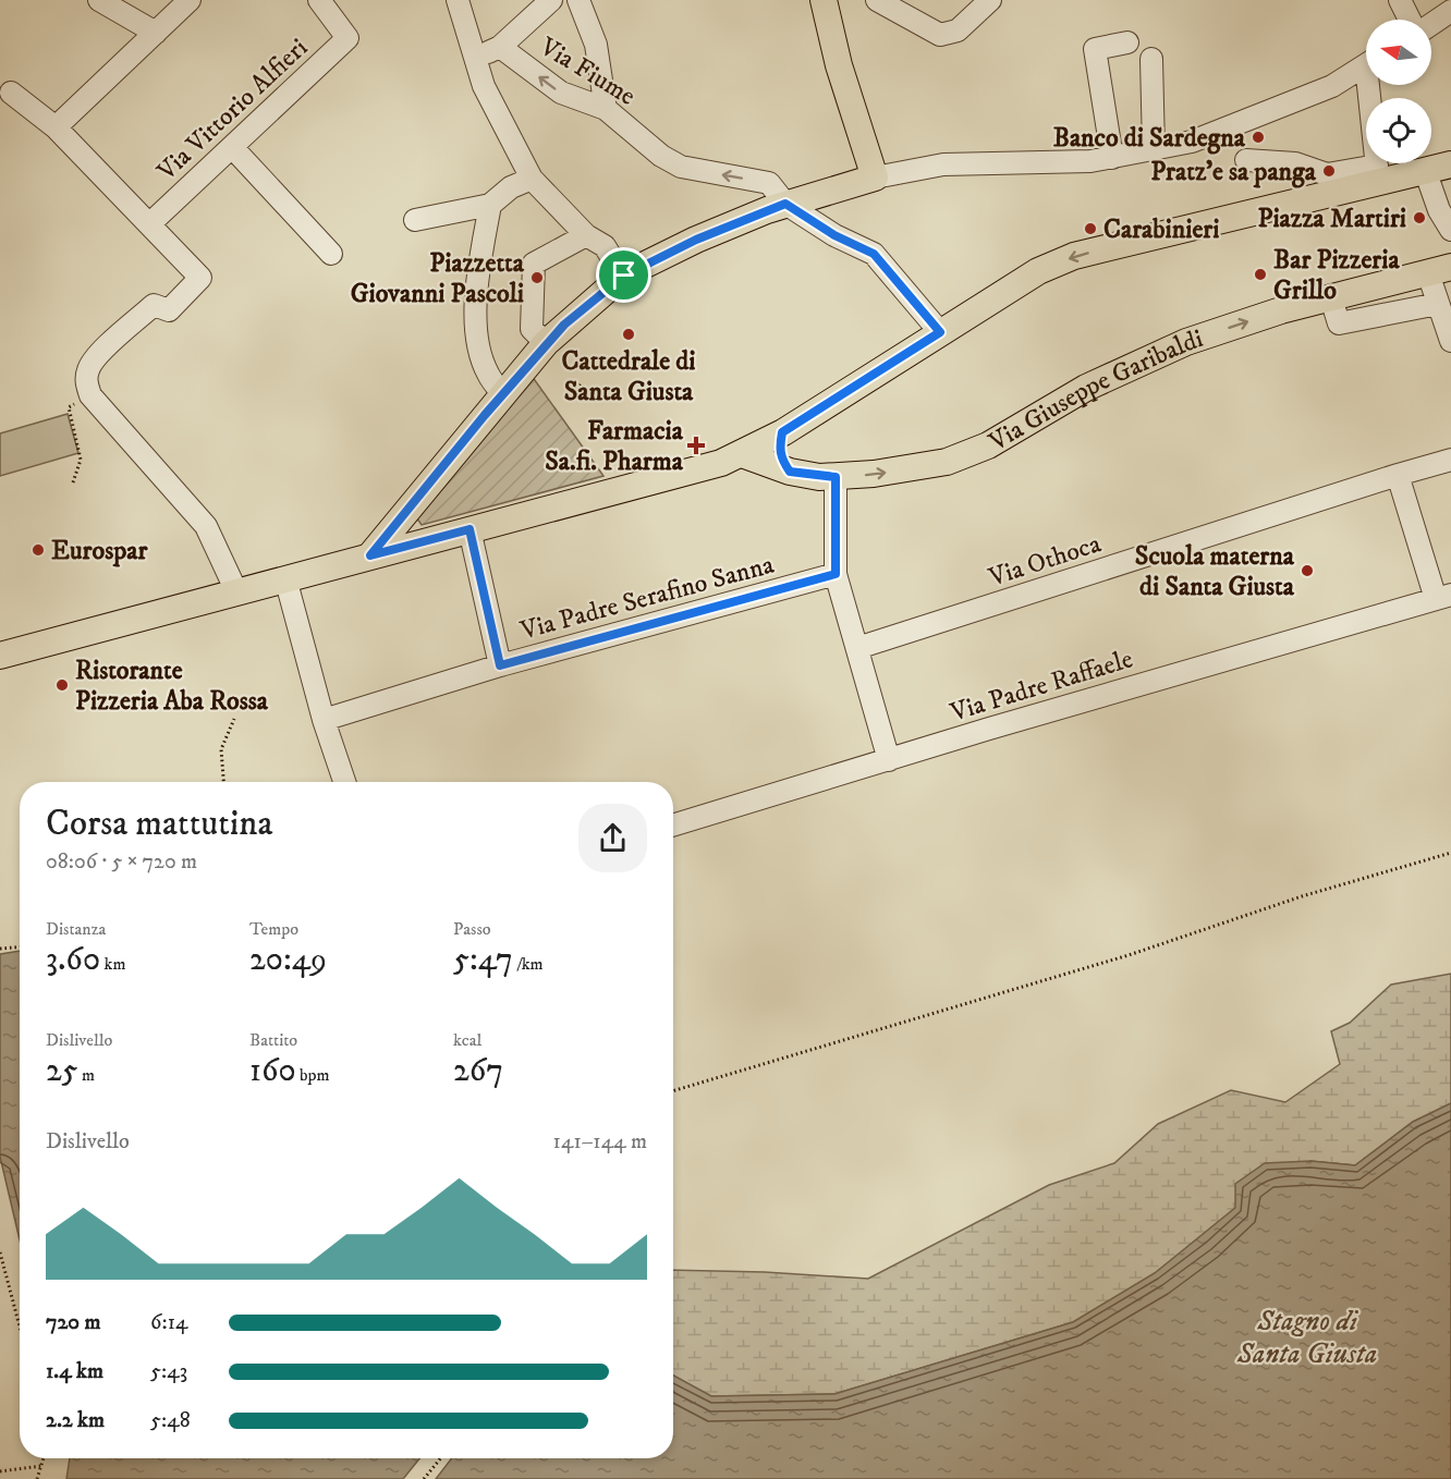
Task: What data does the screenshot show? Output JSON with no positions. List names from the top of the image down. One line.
{"streets":{"main road":["Via Giuseppe Garibaldi"],"street":["Via Fiume","Via Vittorio Alfieri","Via Othoca","Via Padre Serafino Sanna","Via Padre Raffaele"]},"water":["Stagno di Santa Giusta"],"places":{"other":["Banco di Sardegna","Pratz'e sa panga","Piazza Martiri","Carabinieri","Bar Pizzeria Grillo","Piazzetta Giovanni Pascoli","Cattedrale di Santa Giusta","Eurospar","Scuola materna di Santa Giusta","Ristorante Pizzeria Aba Rossa"],"health":["Farmacia Sa.fi. Pharma"]},"north":"left","page":{"heading":["Corsa mattutina","08:06 · 5 × 720 m"],"stats":[["Distanza","3.60 km"],["Tempo","20:49"],["Passo","5:47 /km"],["Dislivello","25 m"],["Battito","160 bpm"],["kcal","267"]],"chart":["Dislivello","141–144 m"],"list":[{"name":"720 m","note":"6:14"},{"name":"1.4 km","note":"5:43"},{"name":"2.2 km","note":"5:48"}]}}
